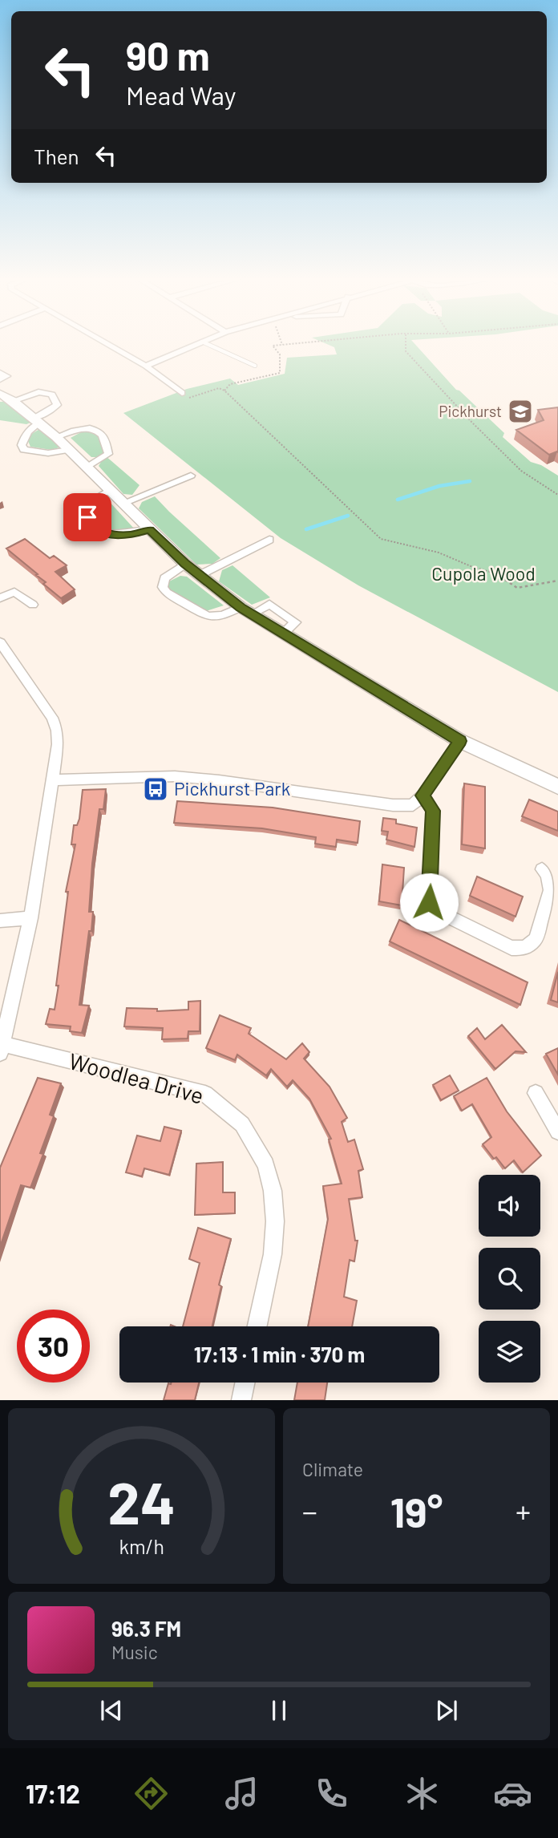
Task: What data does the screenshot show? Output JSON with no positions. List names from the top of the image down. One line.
{"streets":{"street":["Woodlea Drive"]},"parks":["Cupola Wood"],"places":{"school or university":["Pickhurst"],"bus stop":["Pickhurst Park"]},"page":{"turn":["90 m","Mead Way"],"then":"Then","limit":"30","trip":"17:13 · 1 min · 370 m","tile":"Climate","heat":["−","19°","+"],"song":["96.3 FM","Music"],"tabs":"17:12","gauge":["24","km/h"]}}
